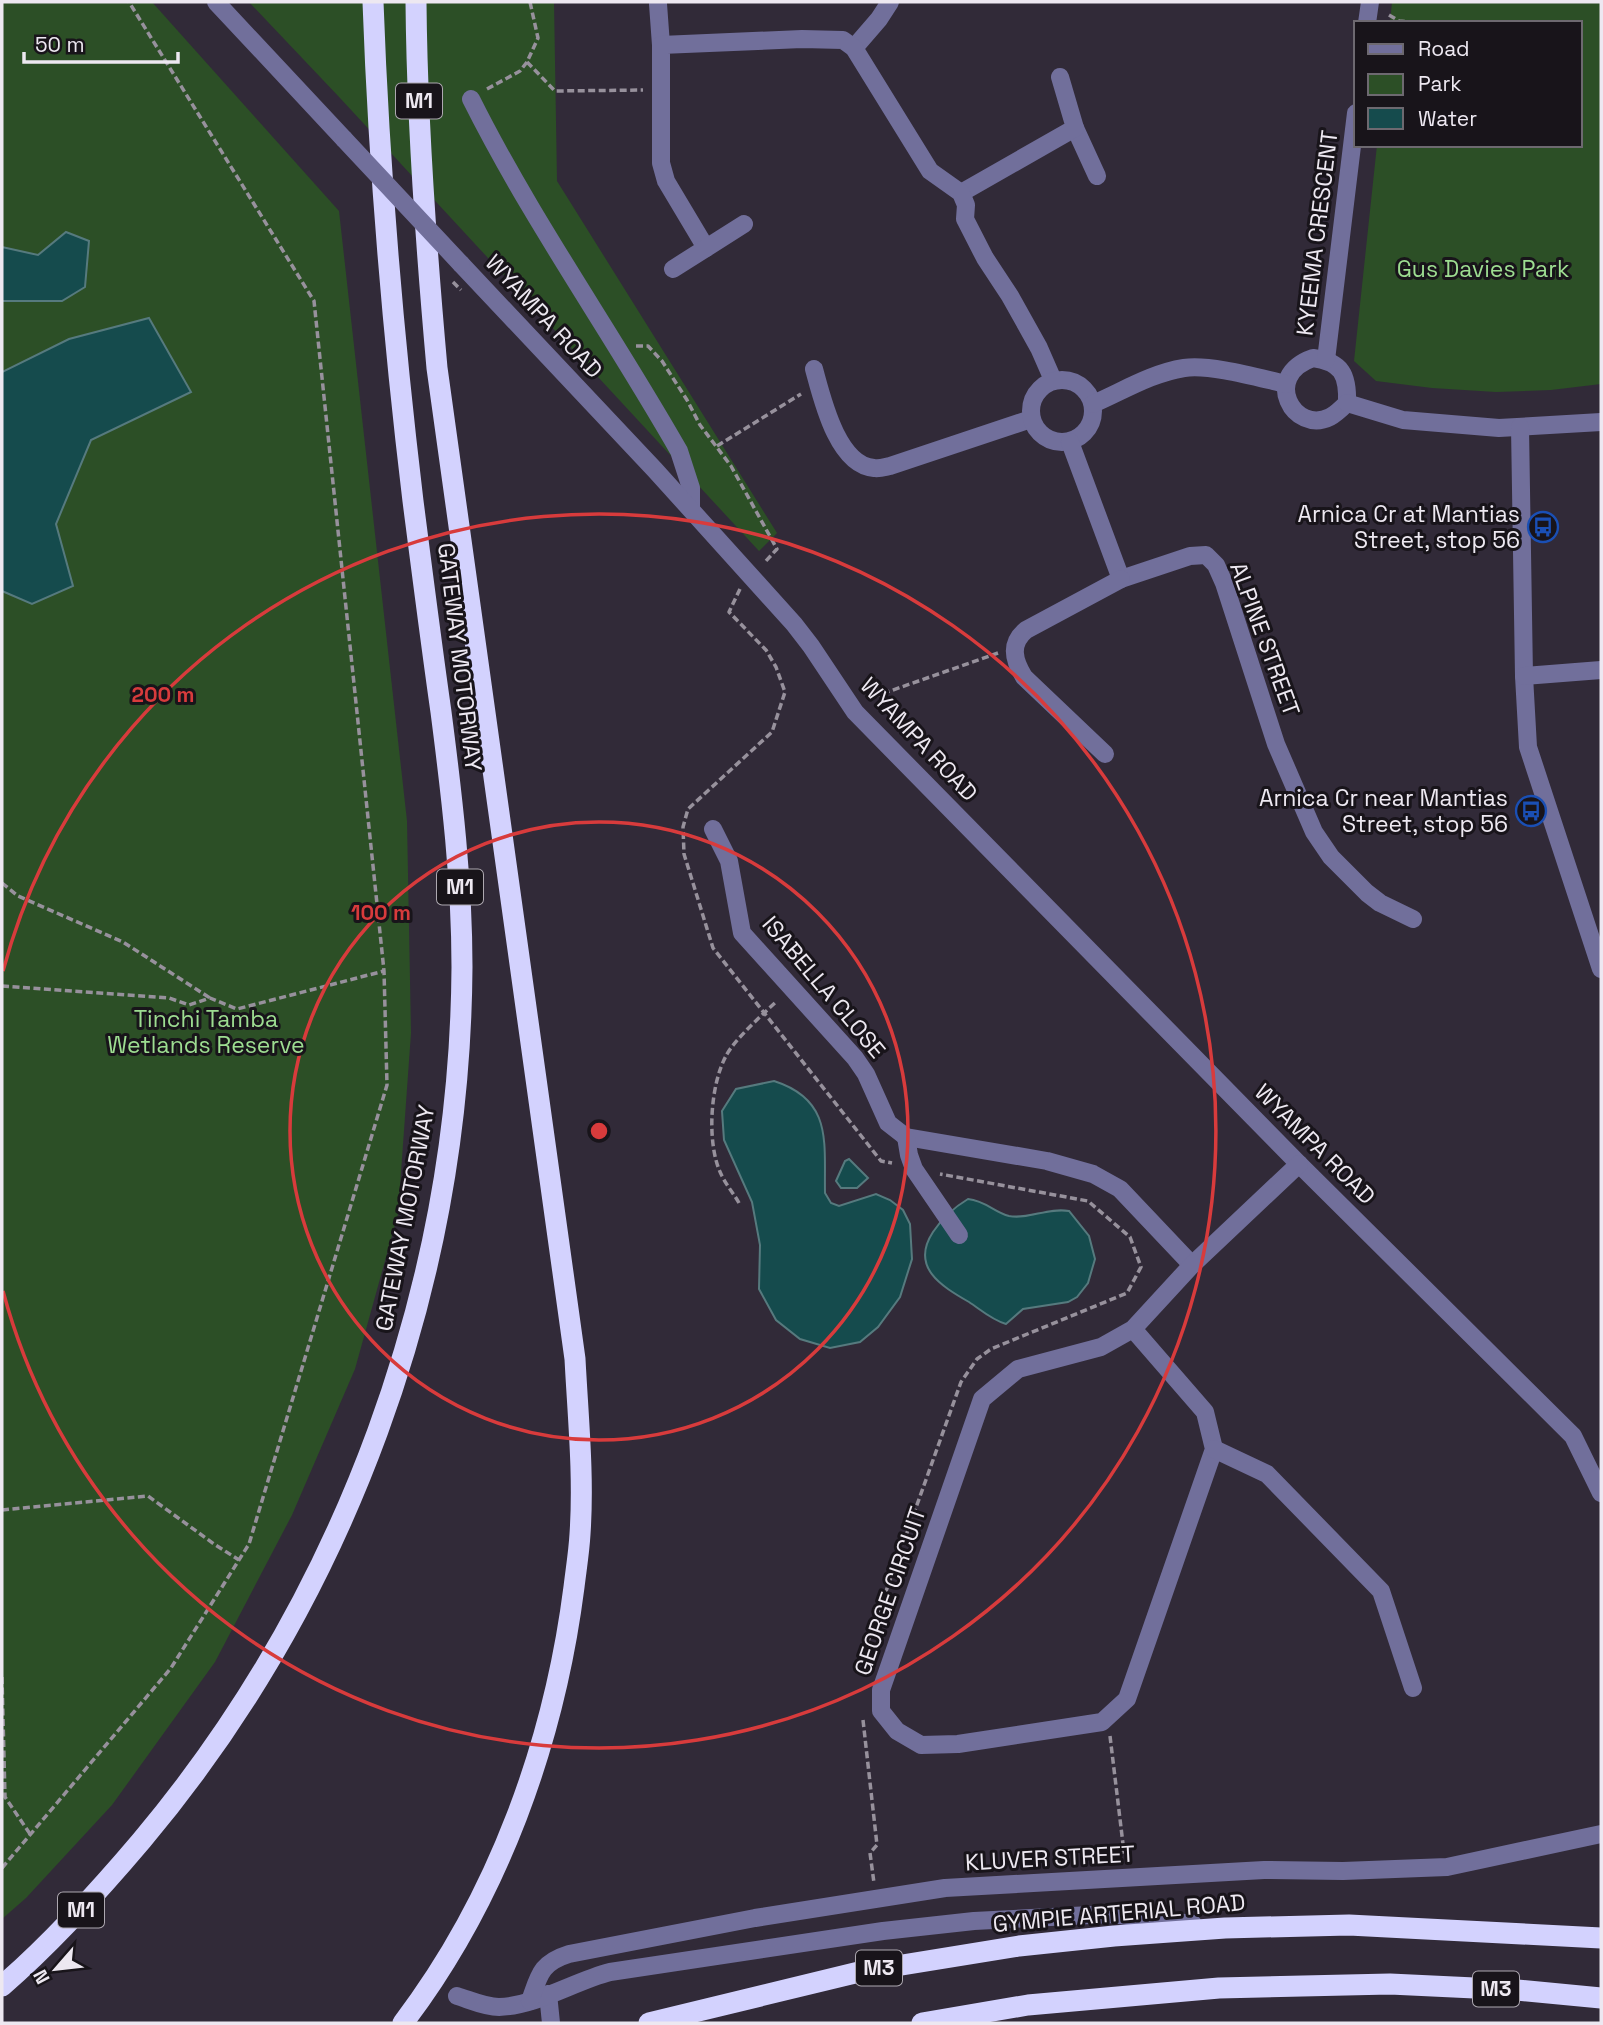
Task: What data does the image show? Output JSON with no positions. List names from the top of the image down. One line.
{"streets":{"highway":["M1","GATEWAY MOTORWAY","GYMPIE ARTERIAL ROAD","M3"],"street":["KYEEMA CRESCENT","WYAMPA ROAD","ALPINE STREET","ISABELLA CLOSE","GEORGE CIRCUIT","KLUVER STREET"]},"crossings":[["WYAMPA ROAD","GEORGE CIRCUIT"]],"parks":["Gus Davies Park","Tinchi Tamba Wetlands Reserve"],"places":{"bus stop":["Arnica Cr at Mantias Street, stop 56","Arnica Cr near Mantias Street, stop 56"]},"legend":["Road","Park","Water"],"scale_bar":"50 m","north":"bottom left","rings":["200 m","100 m"]}
